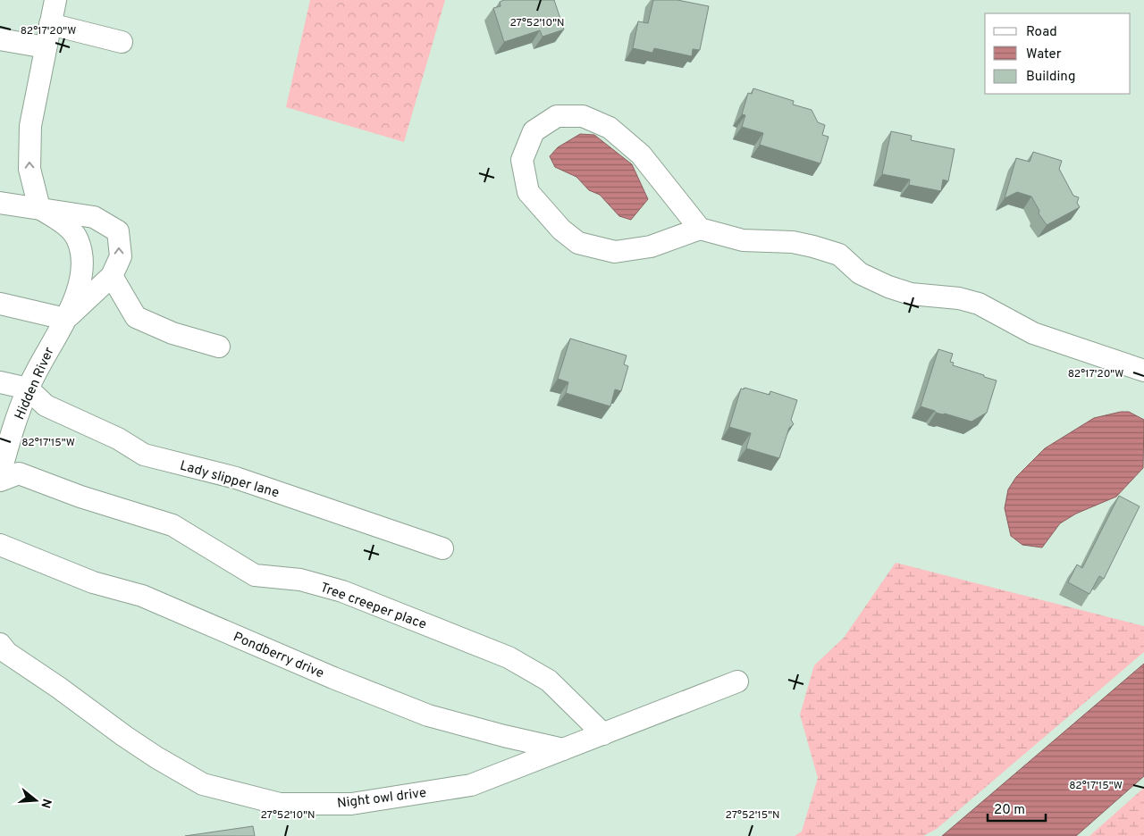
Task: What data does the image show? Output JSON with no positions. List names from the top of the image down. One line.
{"streets":{"street":["Hidden River","Lady slipper lane","Tree creeper place","Pondberry drive","Night owl drive"]},"crossings":[["Hidden River","Lady slipper lane"],["Tree creeper place","Night owl drive"],["Pondberry drive","Night owl drive"]],"legend":["Road","Water","Building"],"scale_bar":"20 m","north":"right","coordinates":["27°52'10\"N","82°17'20\"W","82°17'15\"W","27°52'15\"N"]}
